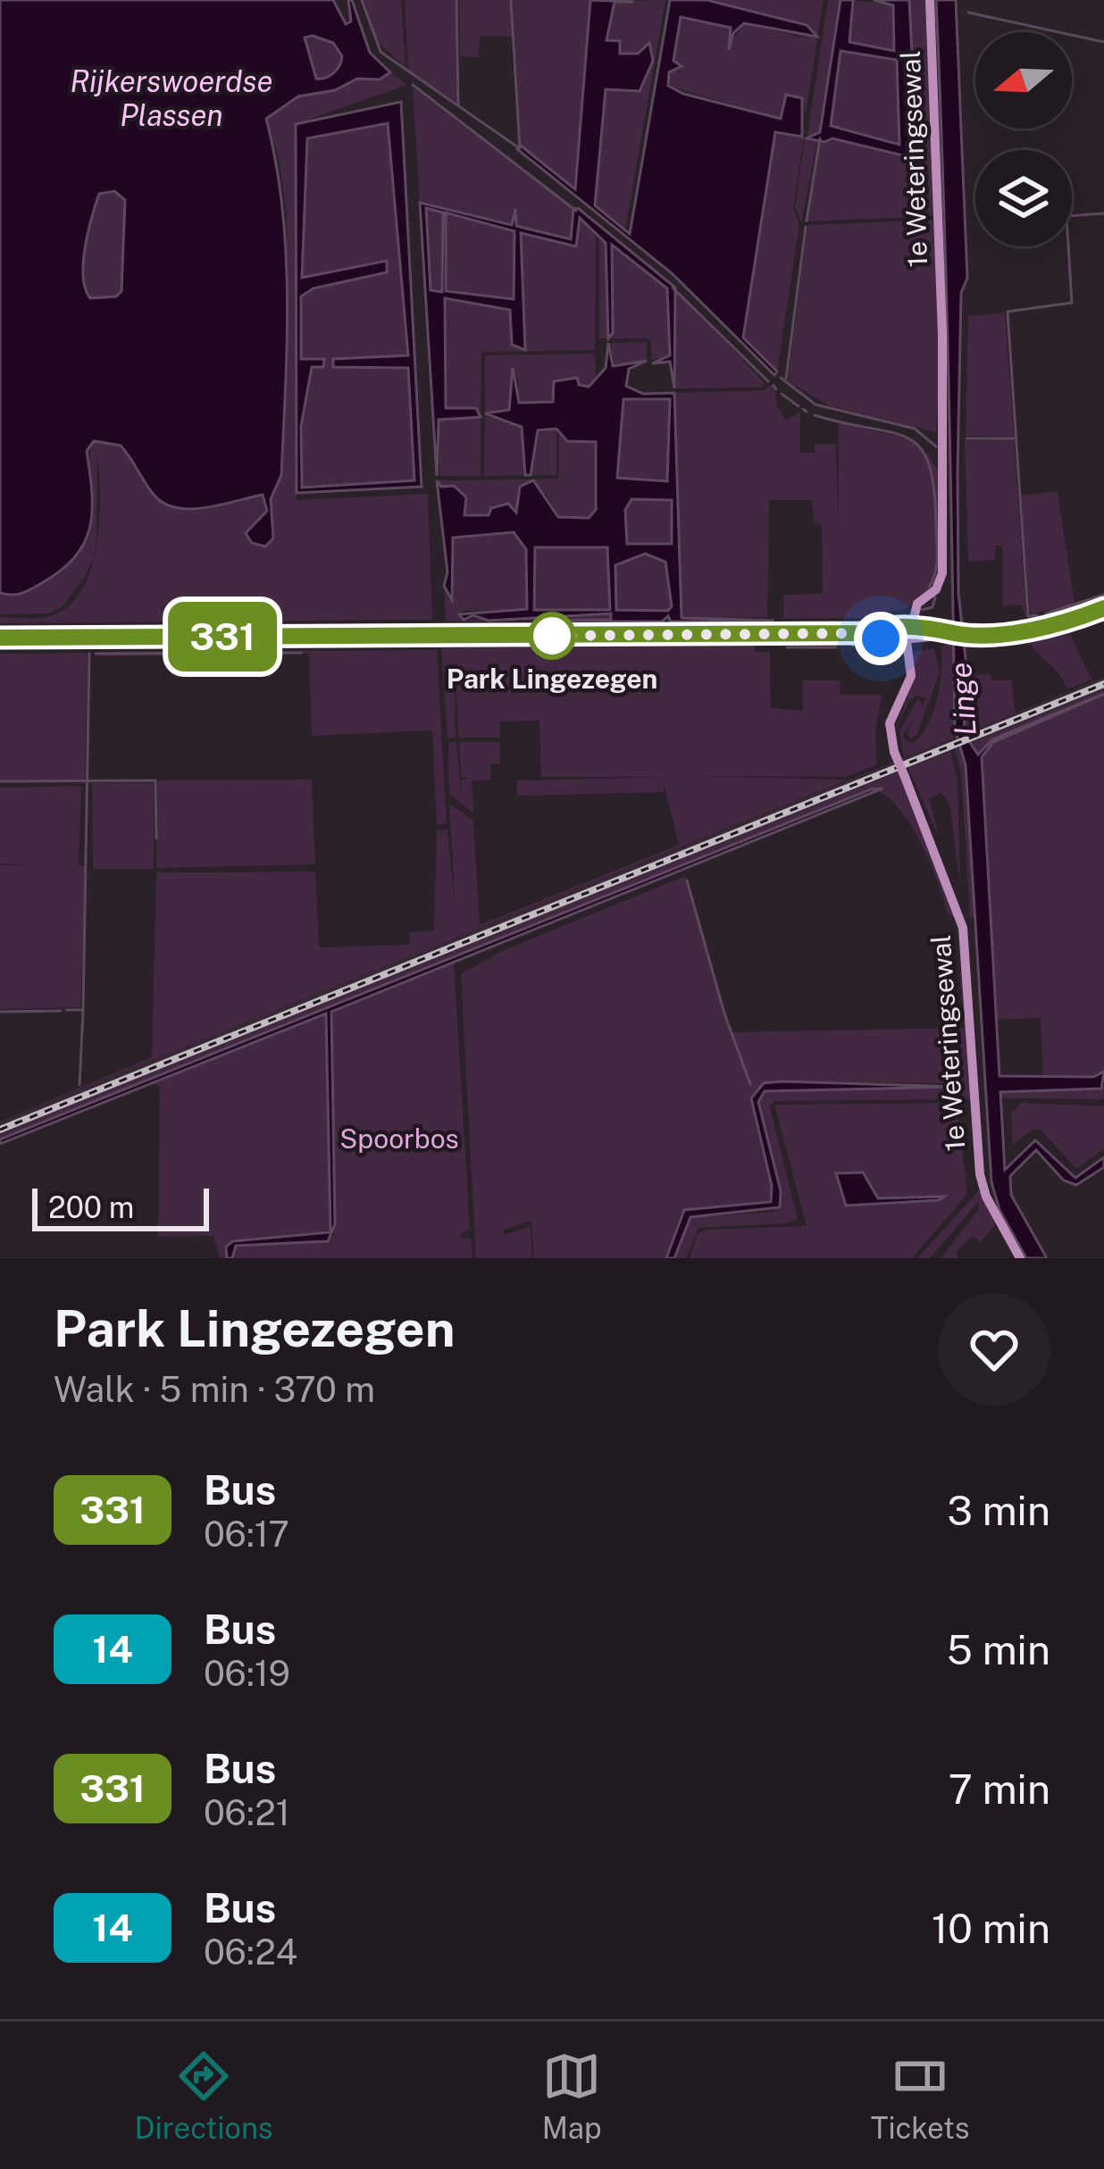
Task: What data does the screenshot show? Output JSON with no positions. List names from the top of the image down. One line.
{"streets":{"street":["1e Weteringsewal"]},"water":["Rijkerswoerdse Plassen","Linge"],"parks":["Spoorbos"],"places":["Park Lingezegen"],"lines":["bus line 331"],"scale_bar":"200 m","north":"left","page":{"on_map":"331","scale":"200 m","heading":["Park Lingezegen","Walk · 5 min · 370 m"],"list":[{"mark":"331","name":"Bus","note":"06:17","value":"3 min"},{"mark":"14","name":"Bus","note":"06:19","value":"5 min"},{"mark":"331","name":"Bus","note":"06:21","value":"7 min"},{"mark":"14","name":"Bus","note":"06:24","value":"10 min"}],"tabs":["Directions","Map","Tickets"]}}
